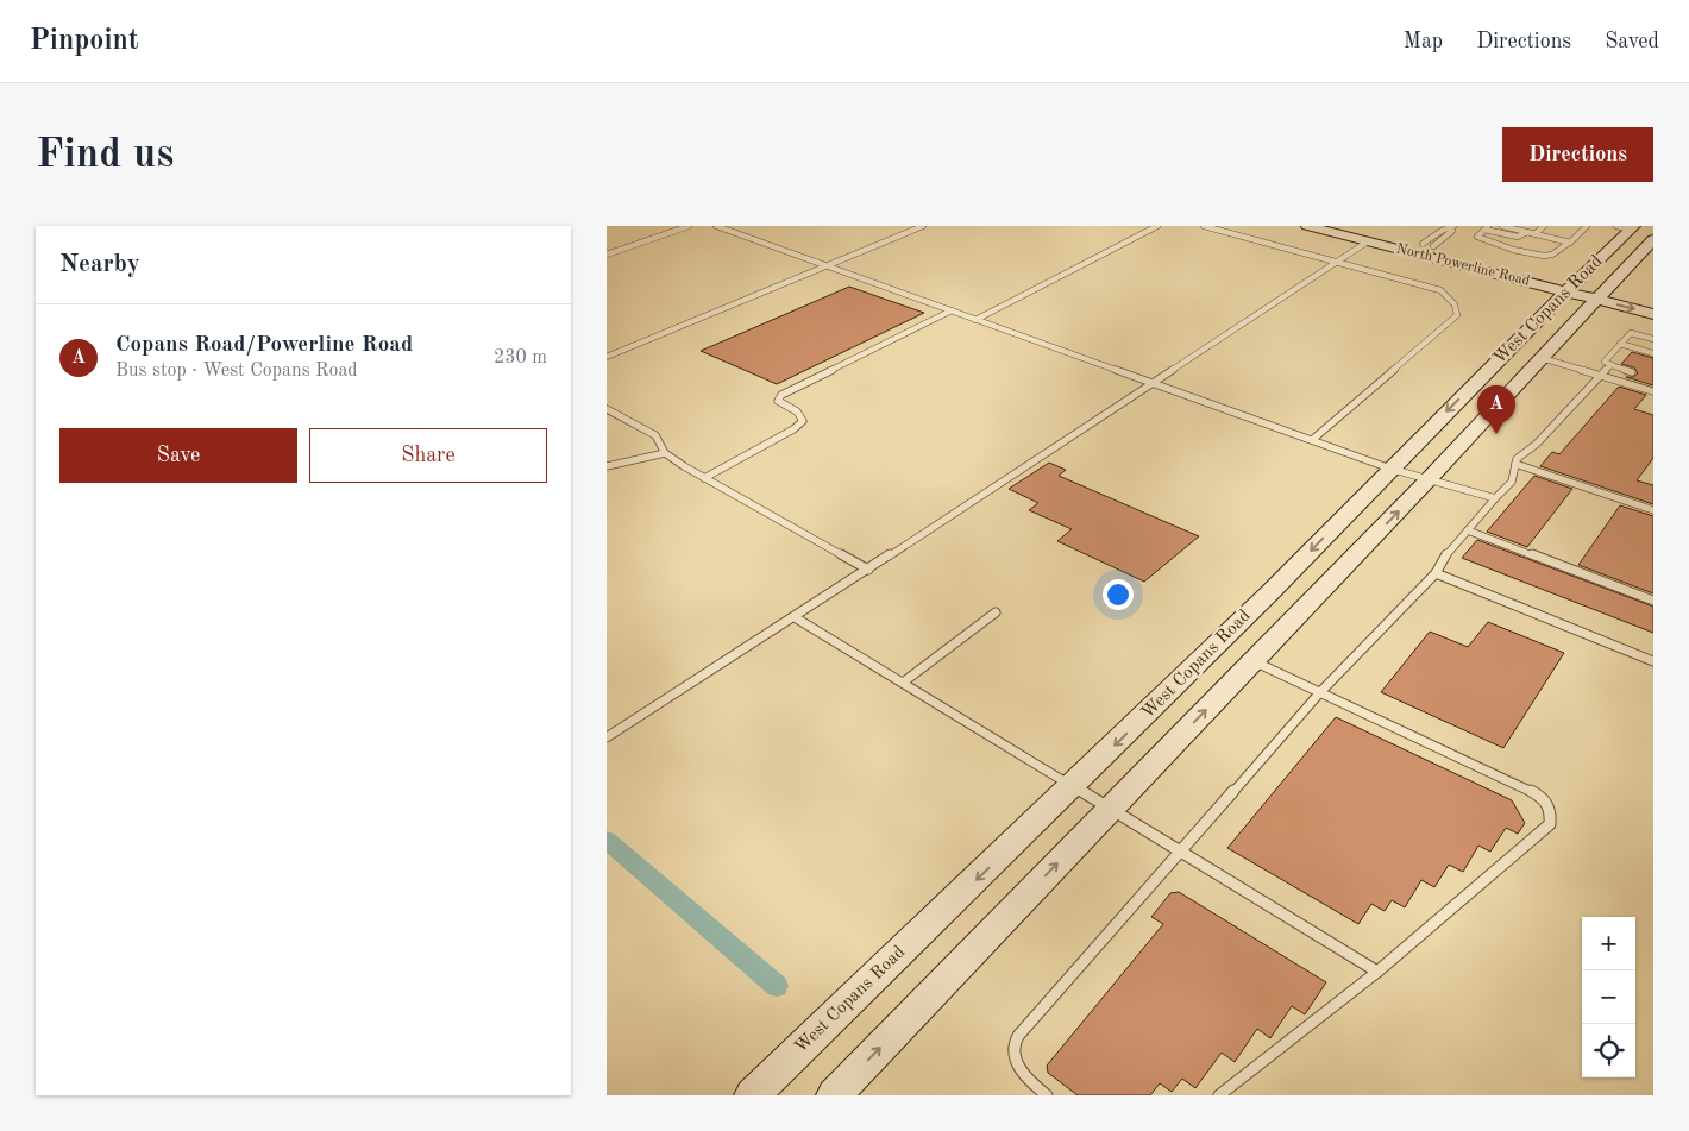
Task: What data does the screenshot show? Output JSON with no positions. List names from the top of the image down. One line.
{"streets":{"main road":["North Powerline Road","West Copans Road"]},"crossings":[["North Powerline Road","West Copans Road"]],"page":{"header":"Pinpoint","nav":["Map","Directions","Saved"],"buttons":["Directions",["Save","Share"]],"title":"Find us","heading":"Nearby","list":[{"mark":"A","name":"Copans Road/Powerline Road","note":"Bus stop · West Copans Road","value":"230 m"}],"pins":"A","map_buttons":["+","−"]}}
